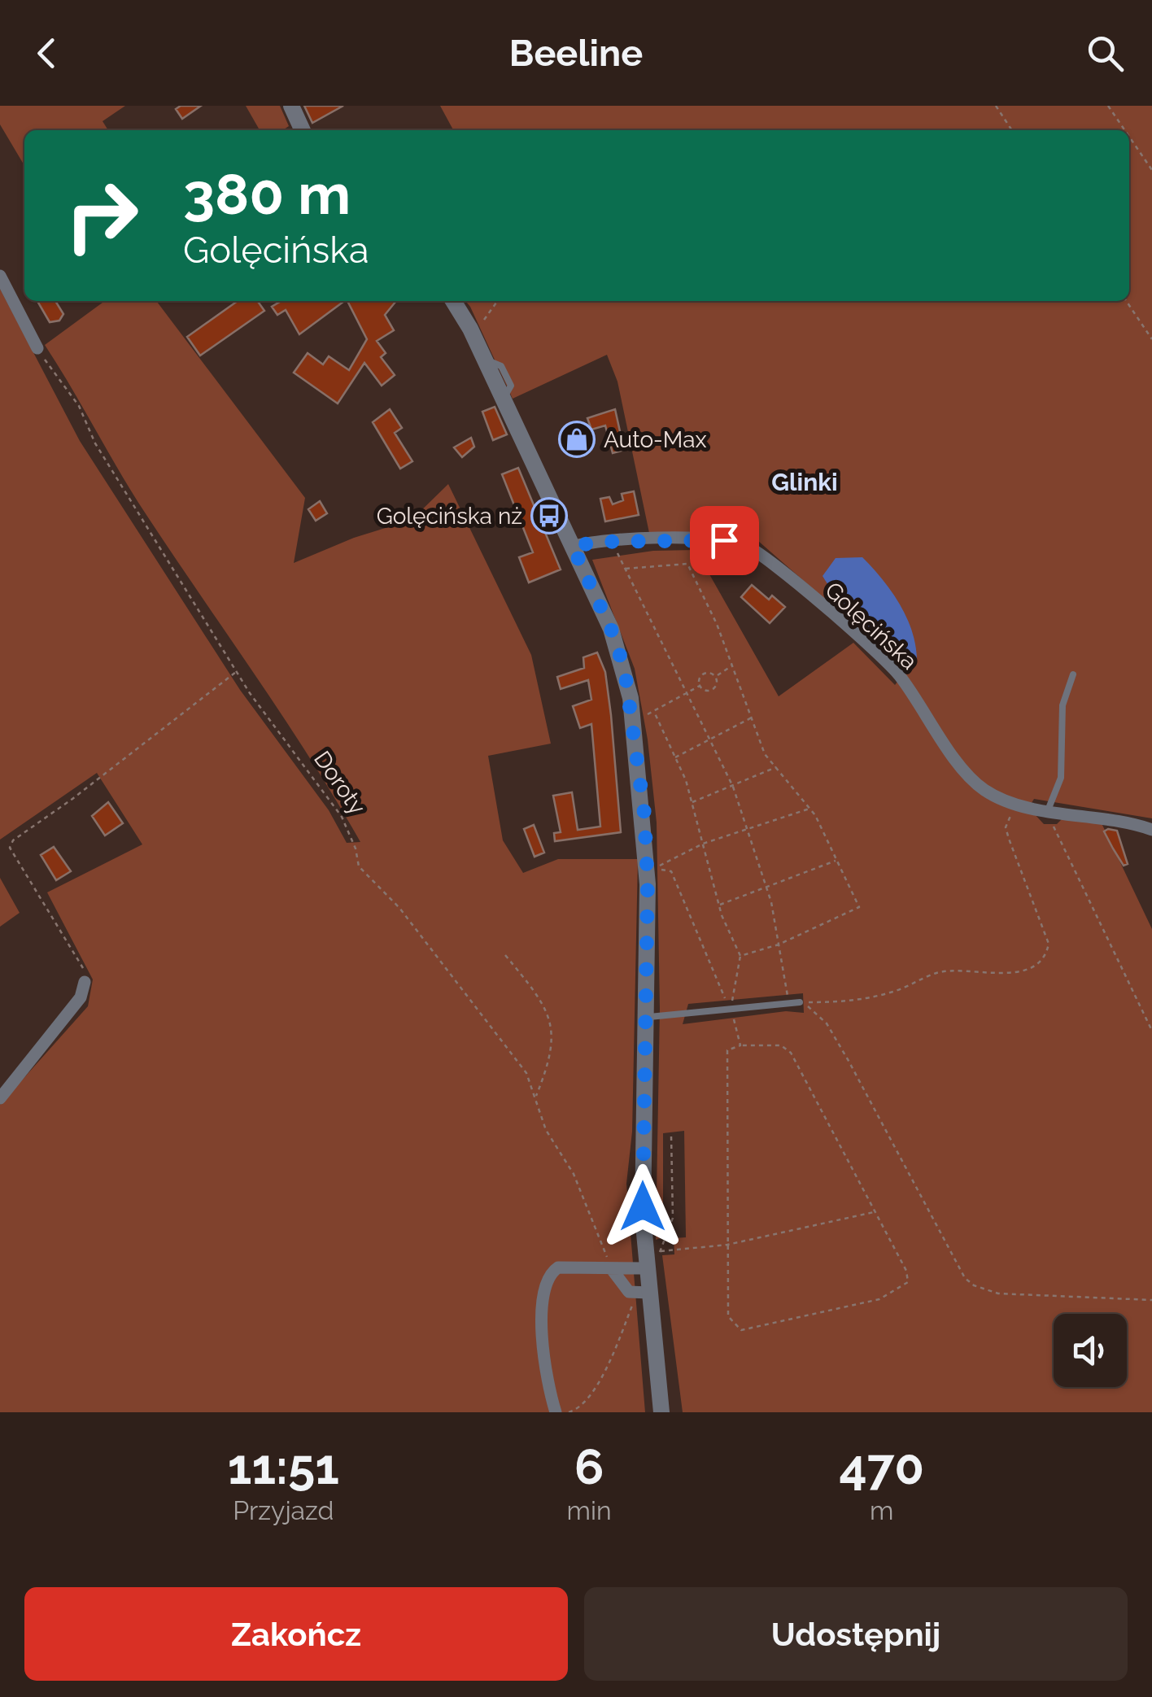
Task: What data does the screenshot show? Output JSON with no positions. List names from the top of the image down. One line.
{"streets":{"street":["Golęcińska"],"path":["Doroty"]},"districts":["Glinki"],"places":{"shop":["Auto-Max"],"bus stop":["Golęcińska nż"]},"page":{"header":"Beeline","turn":["380 m","Golęcińska"],"eta":["11:51","Przyjazd","6","min","470","m"],"buttons":["Zakończ","Udostępnij"]}}
